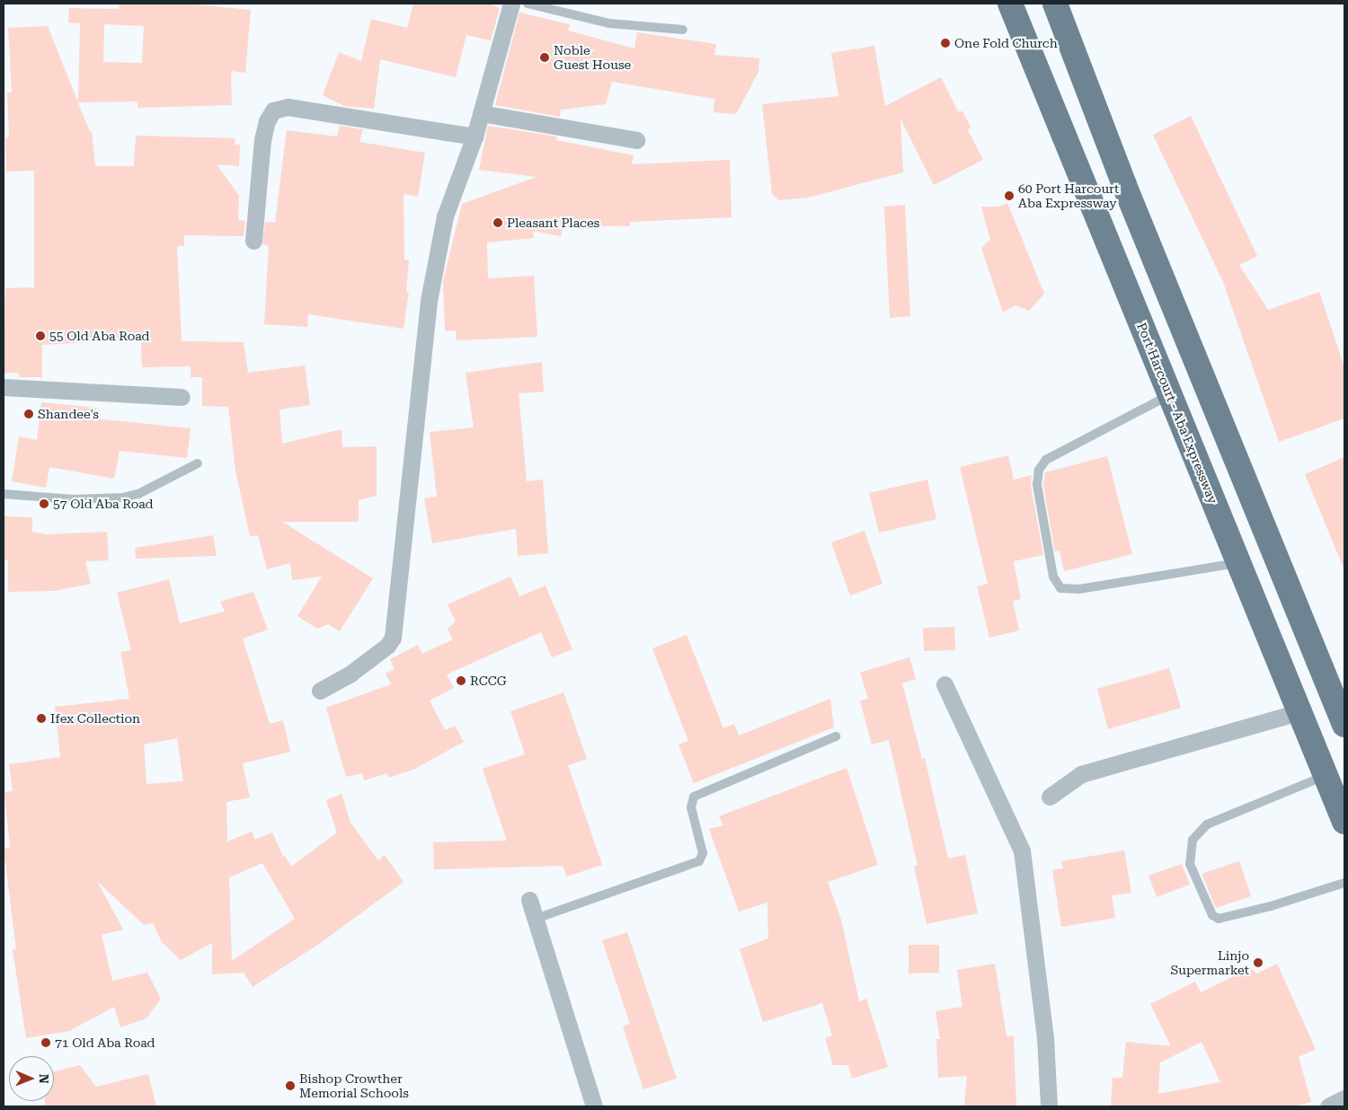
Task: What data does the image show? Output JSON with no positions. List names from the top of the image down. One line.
{"streets":{"highway":["Port Harcourt - Aba Expressway"]},"places":["One Fold Church","Noble Guest House","60 Port Harcourt Aba Expressway","Pleasant Places","55 Old Aba Road","Shandee's","57 Old Aba Road","RCCG","Ifex Collection","Linjo Supermarket","71 Old Aba Road","Bishop Crowther Memorial Schools"],"north":"right"}
